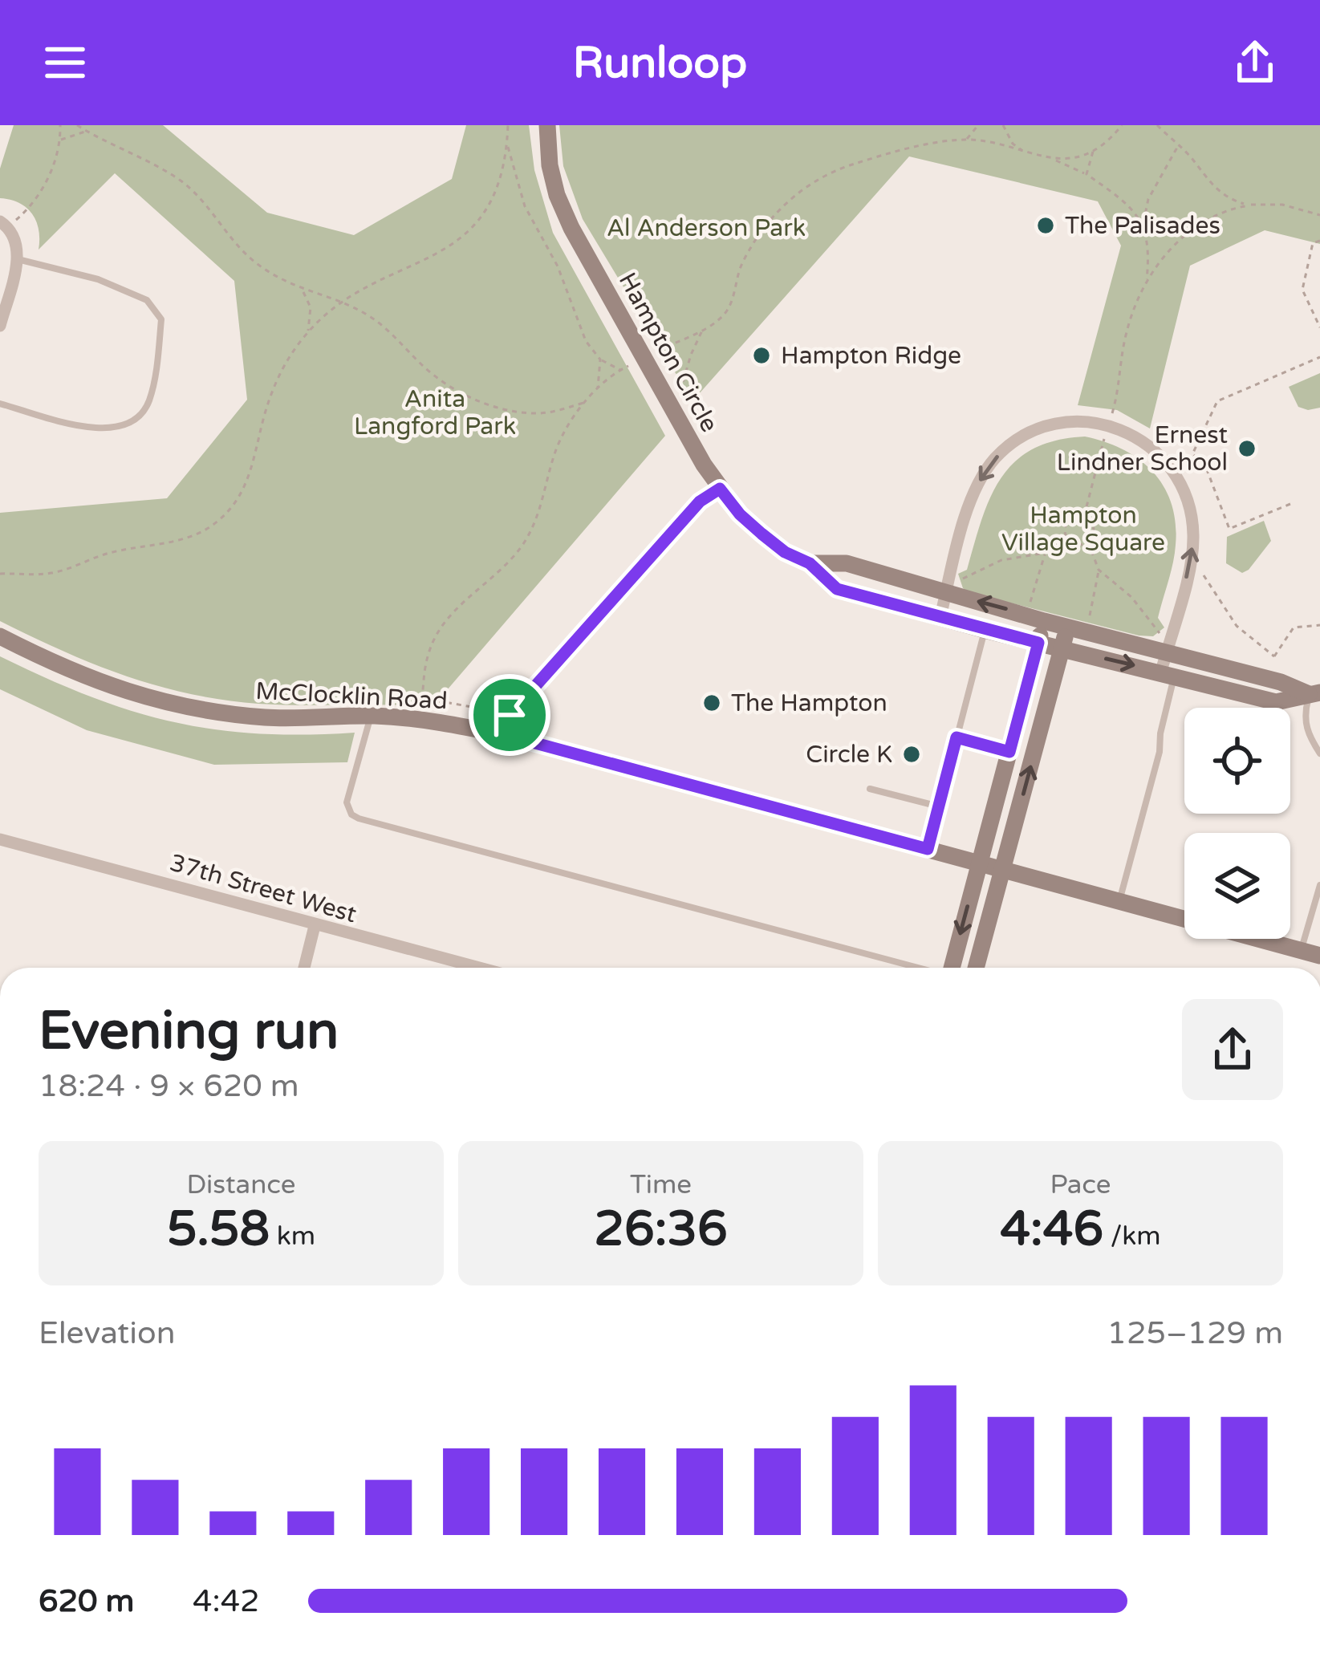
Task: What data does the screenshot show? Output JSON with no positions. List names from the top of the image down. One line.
{"streets":{"street":["Hampton Circle","McClocklin Road","37th Street West"]},"parks":["Al Anderson Park","Anita Langford Park","Hampton Village Square"],"places":["The Palisades","Hampton Ridge","Ernest Lindner School","The Hampton","Circle K"],"page":{"header":"Runloop","heading":["Evening run","18:24 · 9 × 620 m"],"stats":[["Distance","5.58 km"],["Time","26:36"],["Pace","4:46 /km"]],"chart":["Elevation","125–129 m"],"list":[{"name":"620 m","note":"4:42"}]}}
